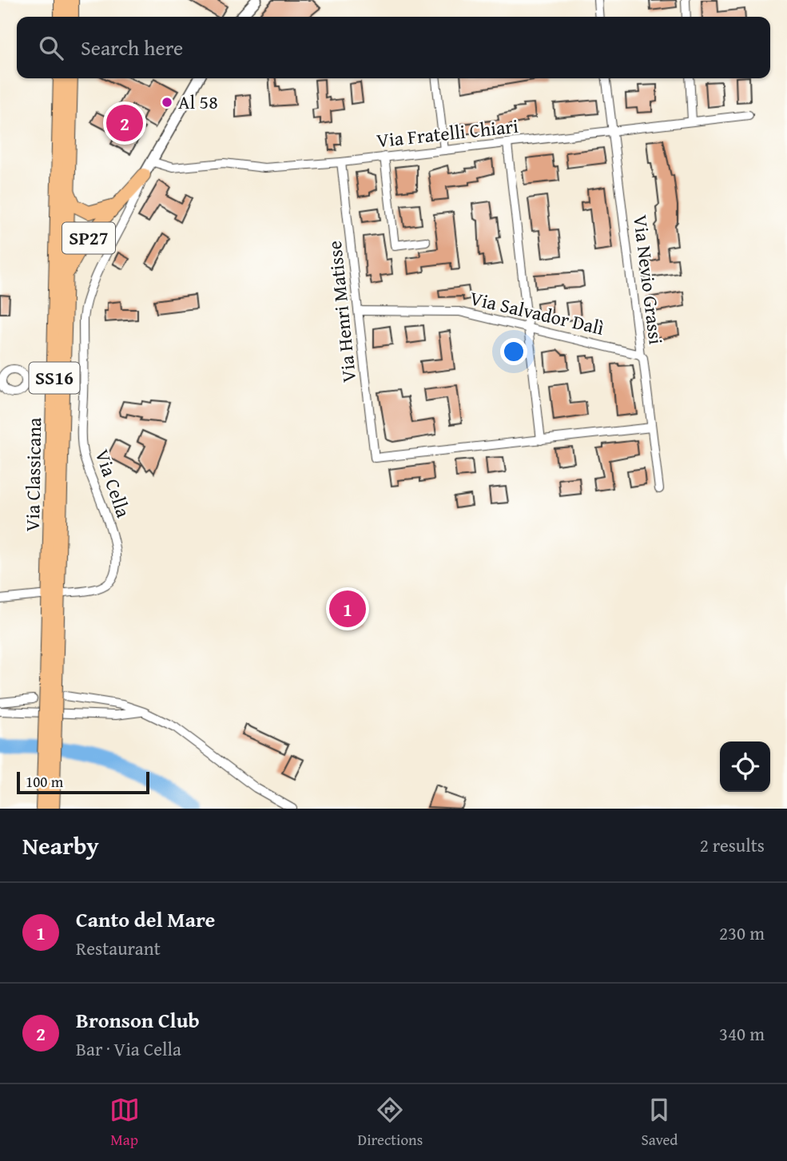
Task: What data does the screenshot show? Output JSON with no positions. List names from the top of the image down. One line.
{"streets":{"highway":["SP27","SS16","Via Classicana"],"street":["Via Fratelli Chiari","Via Nevio Grassi","Via Henri Matisse","Via Salvador Dalì","Via Cella"]},"crossings":[["Via Fratelli Chiari","Via Nevio Grassi"],["Via Fratelli Chiari","Via Henri Matisse"],["Via Fratelli Chiari","Via Cella"],["SP27","Via Classicana"],["SP27","Via Cella"],["Via Nevio Grassi","Via Salvador Dalì"],["Via Henri Matisse","Via Salvador Dalì"]],"places":["Al 58"],"scale_bar":"100 m","page":{"search":"Search here","pins":["2","1"],"scale":"100 m","heading":["Nearby","2 results"],"list":[{"mark":"1","name":"Canto del Mare","note":"Restaurant","value":"230 m"},{"mark":"2","name":"Bronson Club","note":"Bar · Via Cella","value":"340 m"}],"nav":["Map","Directions","Saved"]}}
